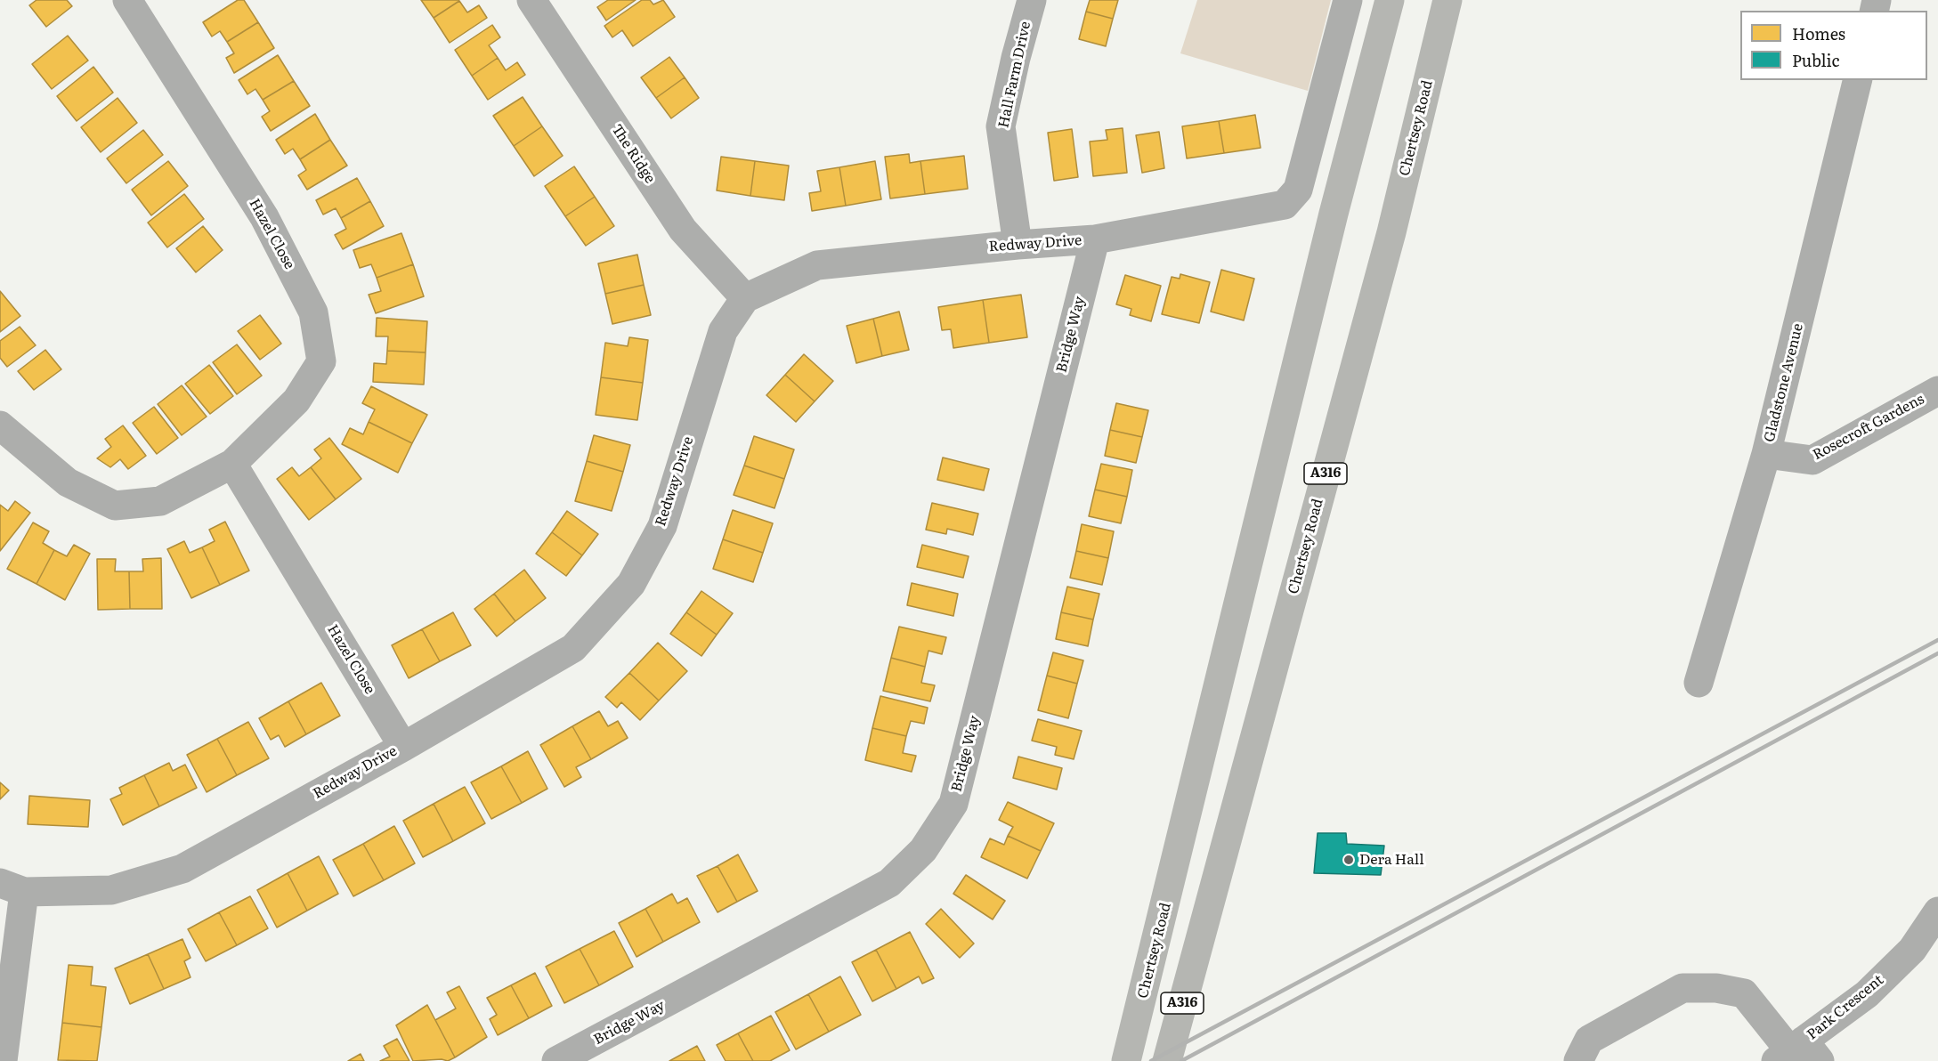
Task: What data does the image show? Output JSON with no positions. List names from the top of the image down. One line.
{"streets":{"highway":["Chertsey Road","A316"],"street":["Hall Farm Drive","The Ridge","Hazel Close","Redway Drive","Bridge Way","Gladstone Avenue","Rosecroft Gardens","Park Crescent"]},"crossings":[["Hall Farm Drive","Redway Drive"],["The Ridge","Redway Drive"],["Hazel Close","Redway Drive"],["Redway Drive","Bridge Way"],["Gladstone Avenue","Rosecroft Gardens"]],"places":["Dera Hall"],"legend":["Homes","Public"]}
